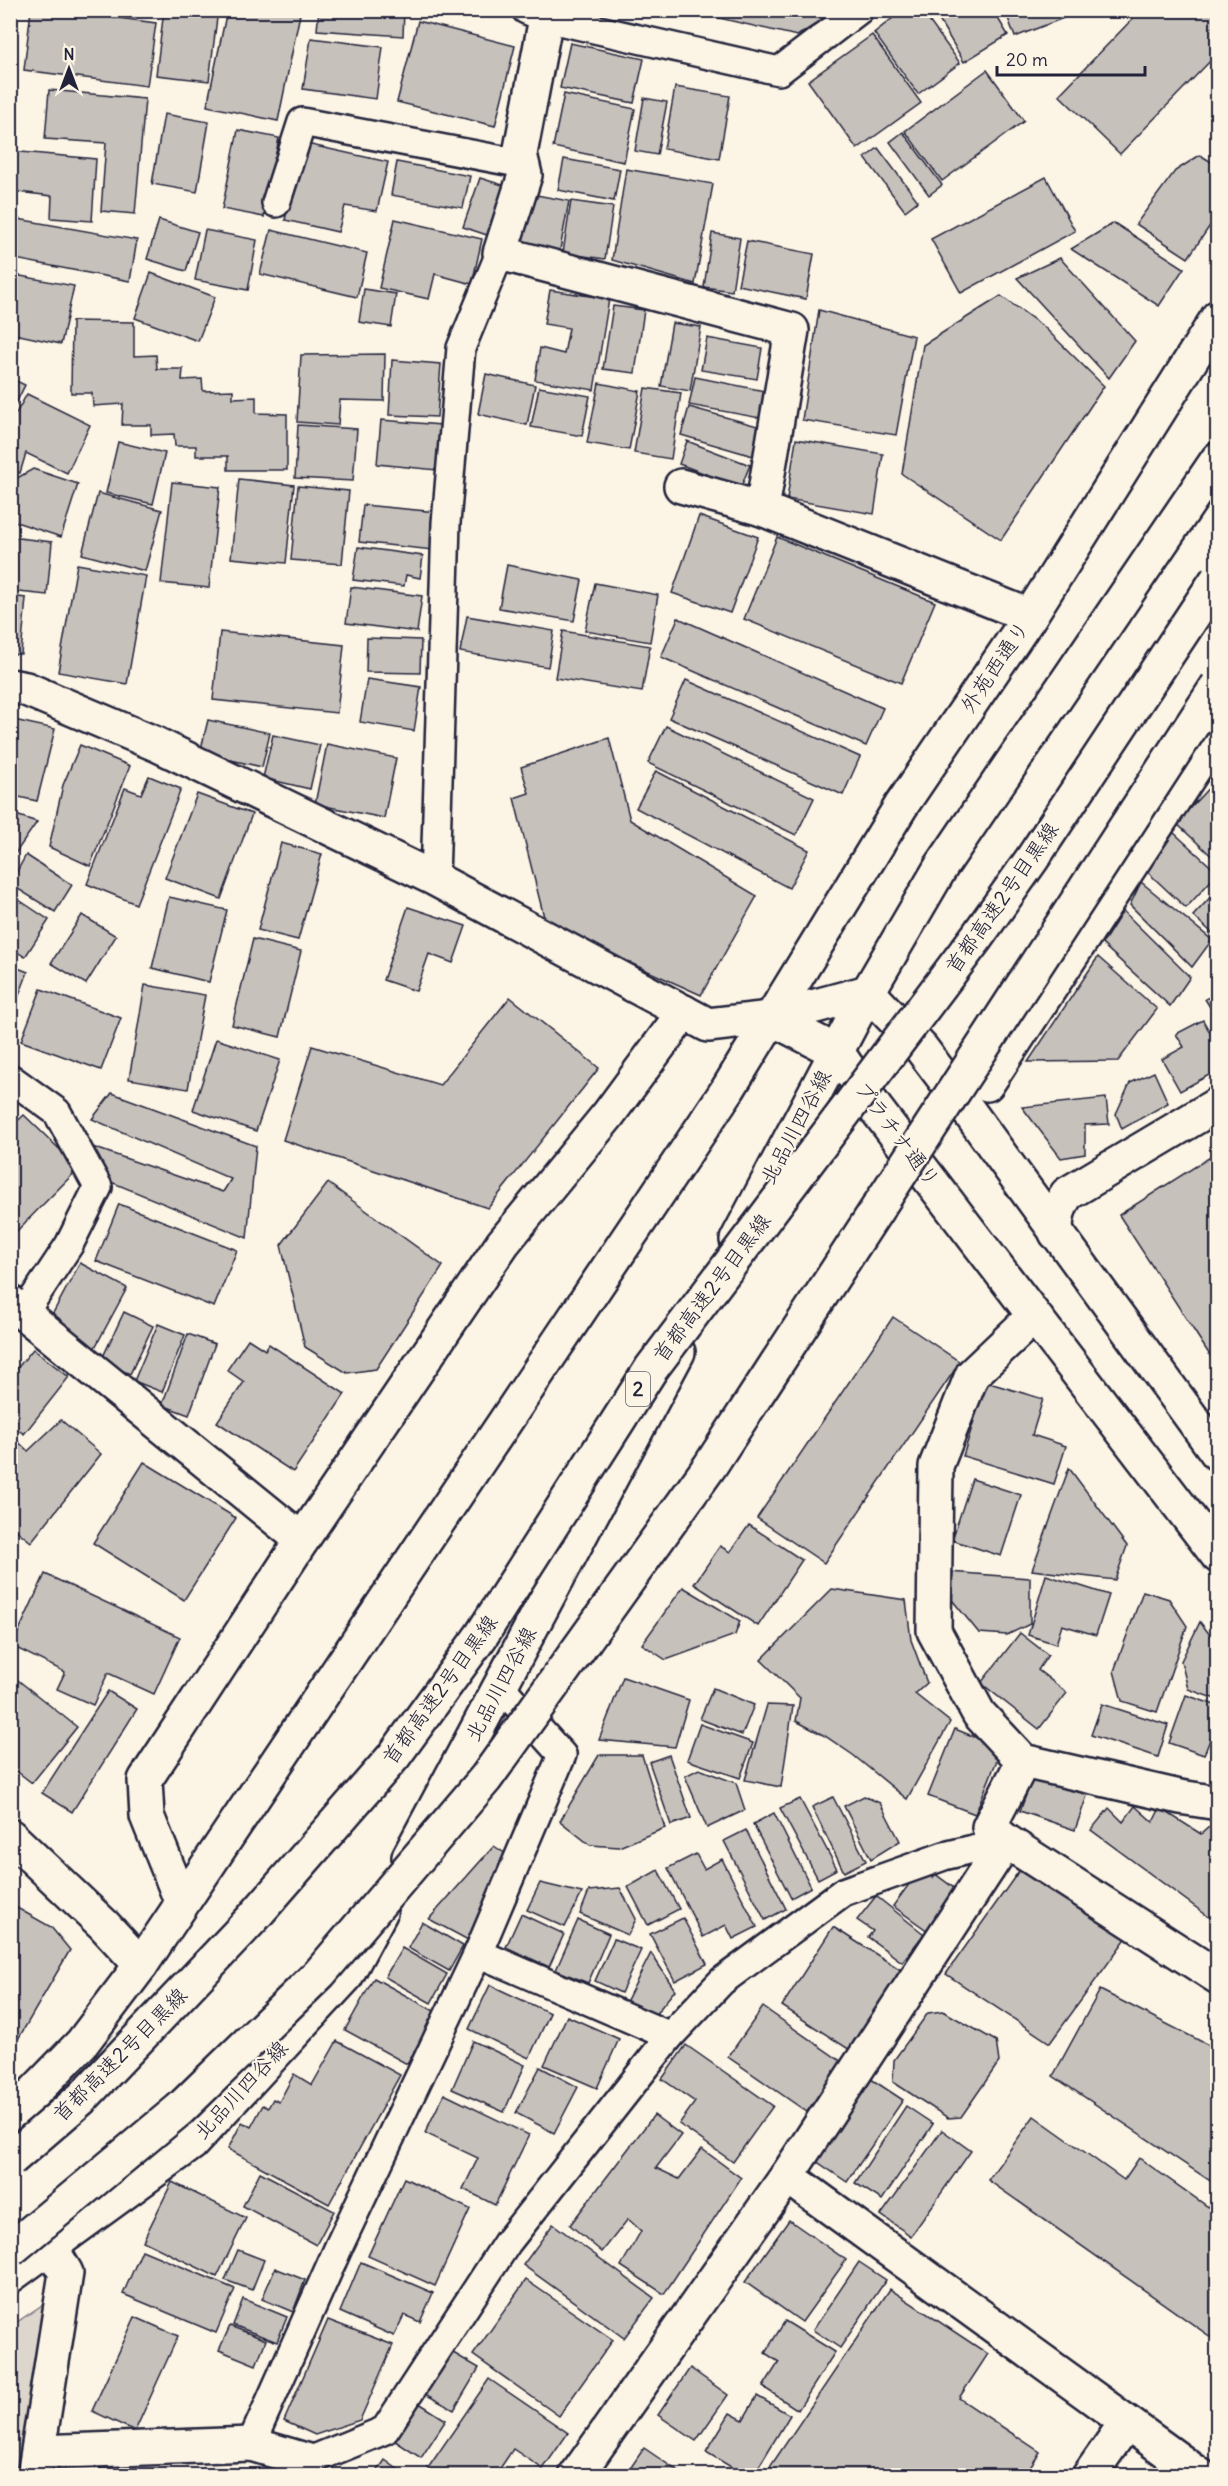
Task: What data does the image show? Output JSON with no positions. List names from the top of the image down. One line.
{"streets":{"main road":["外苑西通り","首都高速2号目黒線","北品川四谷線","プラチナ通り","2"]},"crossings":[["外苑西通り","プラチナ通り"],["北品川四谷線","プラチナ通り"]],"scale_bar":"20 m","north":"top"}
